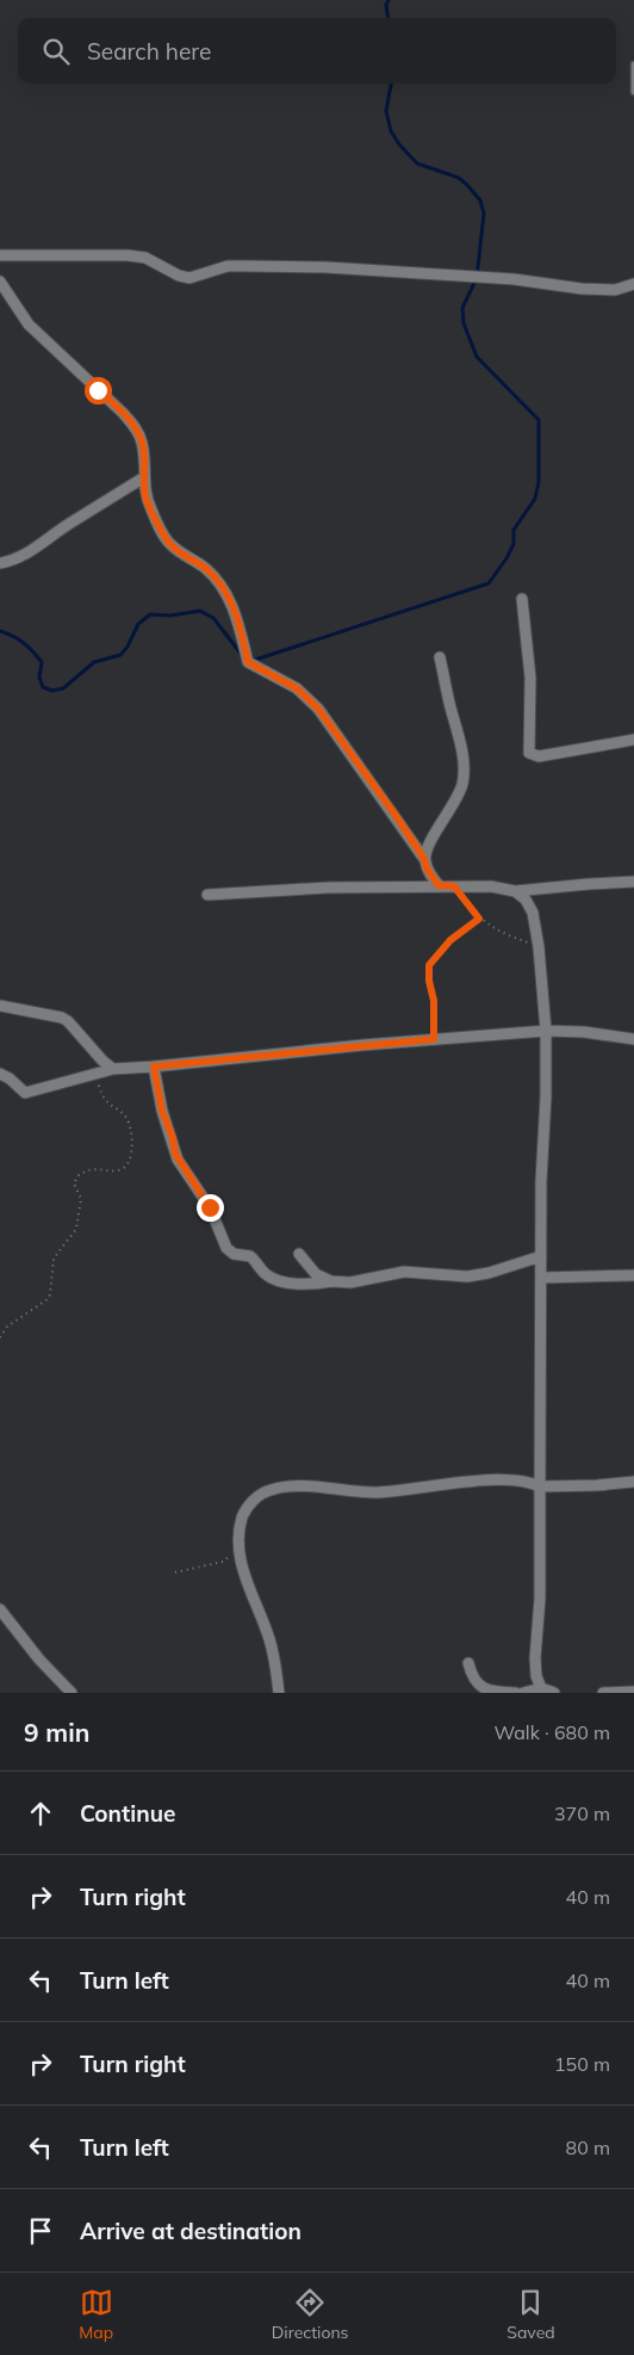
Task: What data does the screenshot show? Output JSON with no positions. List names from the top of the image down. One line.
{"page":{"search":"Search here","heading":["9 min","Walk · 680 m"],"list":[["Continue","370 m"],["Turn right","40 m"],["Turn left","40 m"],["Turn right","150 m"],["Turn left","80 m"],"Arrive at destination"],"nav":["Map","Directions","Saved"]}}
